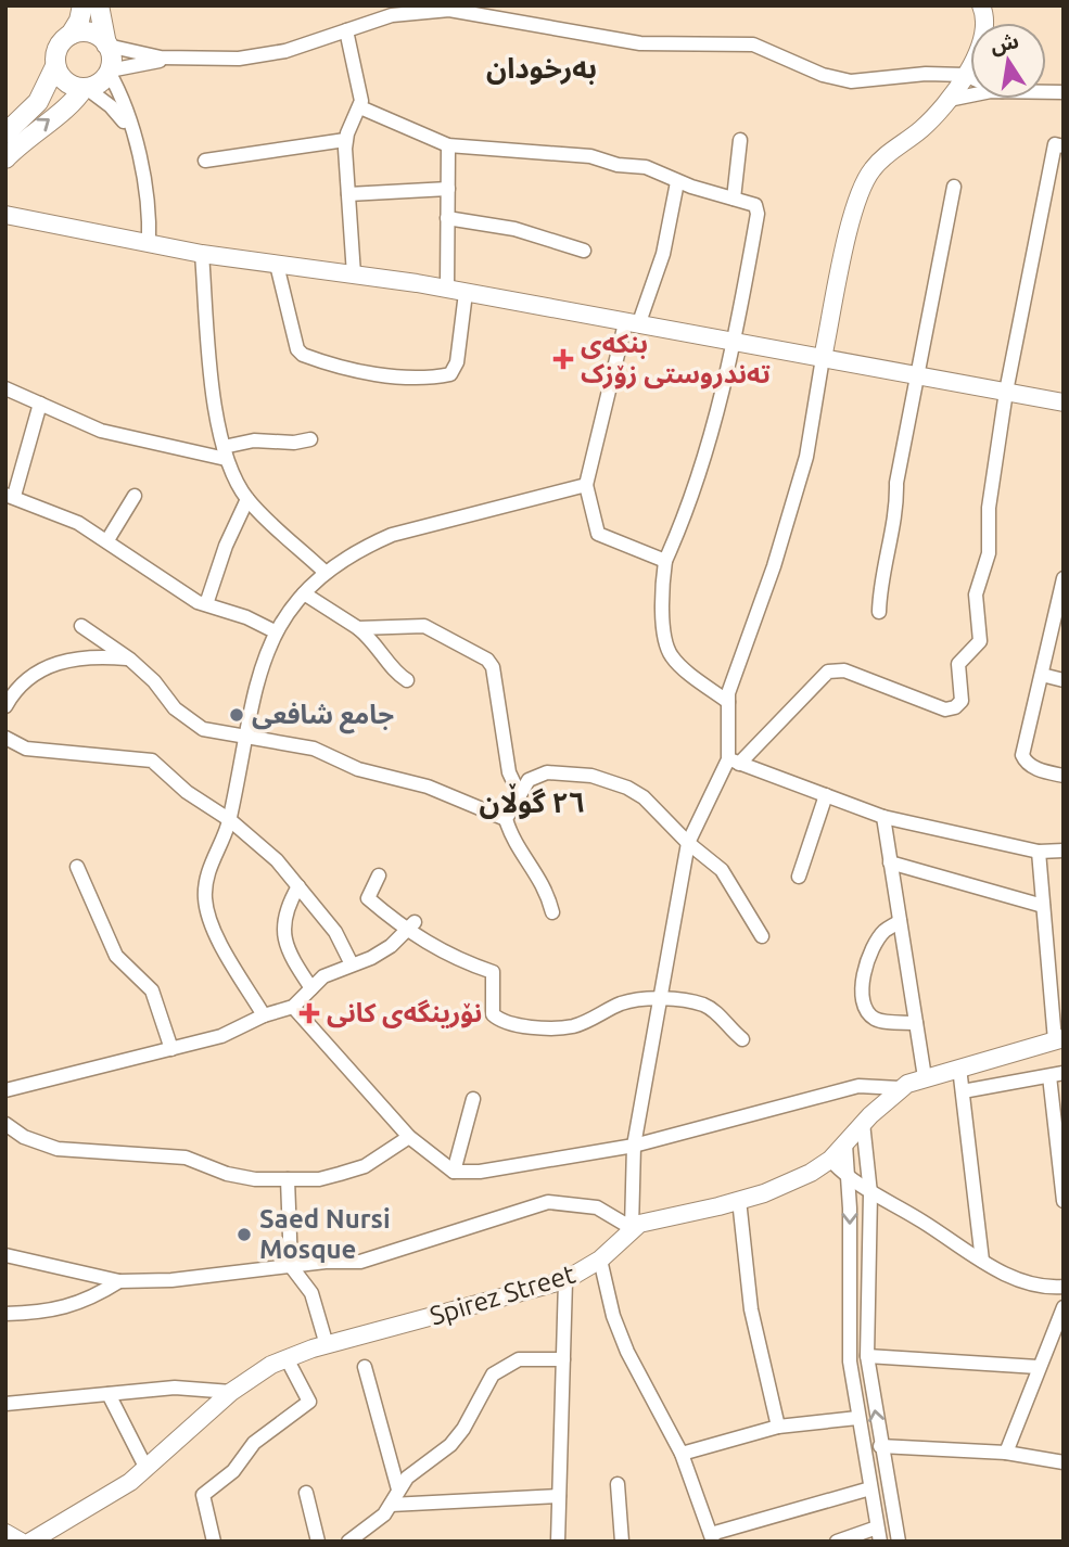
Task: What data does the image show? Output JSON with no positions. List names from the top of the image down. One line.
{"streets":{"street":["Spirez Street"]},"districts":["بەرخودان","٢٦ گوڵان"],"places":{"health":["بنکەی تەندروستی زۆزک","نۆرینگەی کانی"],"other":["جامع شافعی","Saed Nursi Mosque"]},"north":"top"}
